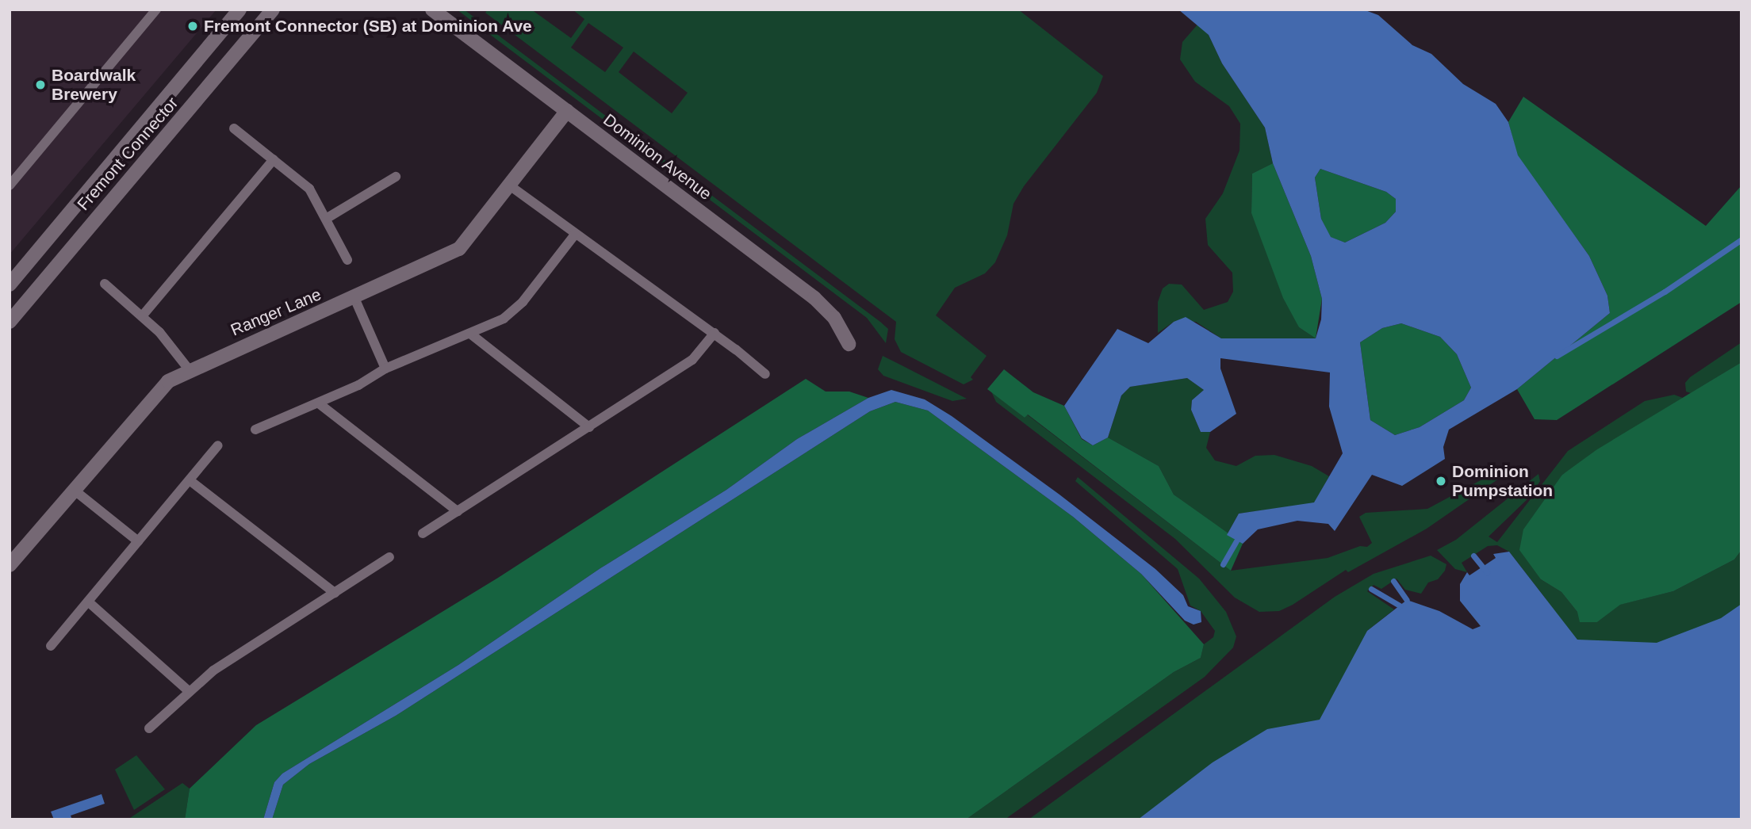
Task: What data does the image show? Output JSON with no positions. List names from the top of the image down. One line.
{"streets":{"street":["Fremont Connector","Dominion Avenue","Ranger Lane"]},"crossings":[["Dominion Avenue","Ranger Lane"]],"places":["Fremont Connector (SB) at Dominion Ave","Boardwalk Brewery","Dominion Pumpstation"]}
